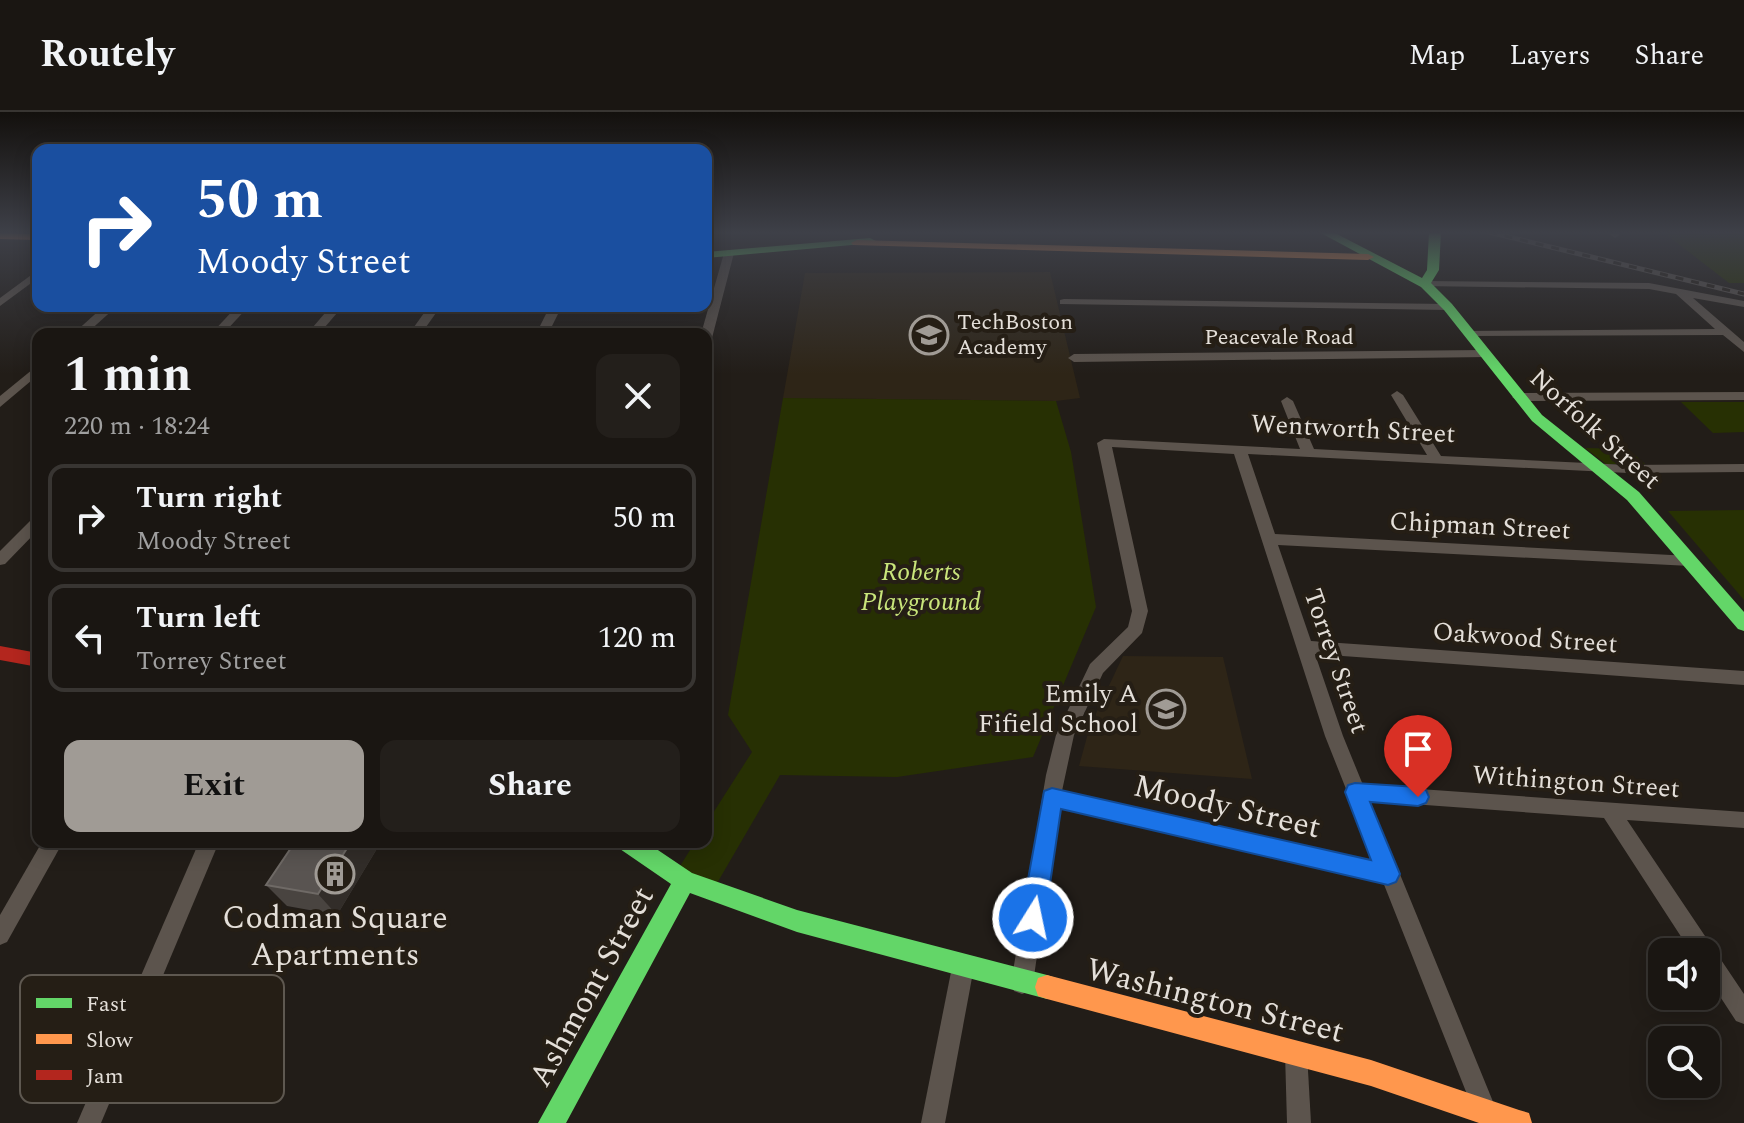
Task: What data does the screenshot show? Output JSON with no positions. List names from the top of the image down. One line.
{"streets":{"main road":["Norfolk Street","Ashmont Street","Washington Street"],"street":["Peacevale Road","Wentworth Street","Chipman Street","Oakwood Street","Torrey Street","Withington Street","Moody Street"]},"crossings":[["Peacevale Road","Norfolk Street"],["Wentworth Street","Norfolk Street"],["Wentworth Street","Torrey Street"],["Wentworth Street","Moody Street"],["Norfolk Street","Chipman Street"],["Chipman Street","Torrey Street"],["Oakwood Street","Torrey Street"],["Torrey Street","Withington Street"],["Torrey Street","Moody Street"],["Torrey Street","Washington Street"],["Ashmont Street","Washington Street"]],"parks":["Roberts Playground"],"places":{"school or university":["TechBoston Academy","Emily A Fifield School"],"building":["Codman Square Apartments"]},"legend":["Fast","Slow","Jam"],"page":{"header":"Routely","nav":["Map","Layers","Share"],"turn":["50 m","Moody Street"],"heading":["1 min","220 m · 18:24"],"list":[{"name":"Turn right","note":"Moody Street","value":"50 m"},{"name":"Turn left","note":"Torrey Street","value":"120 m"}],"buttons":["Exit","Share"]}}
